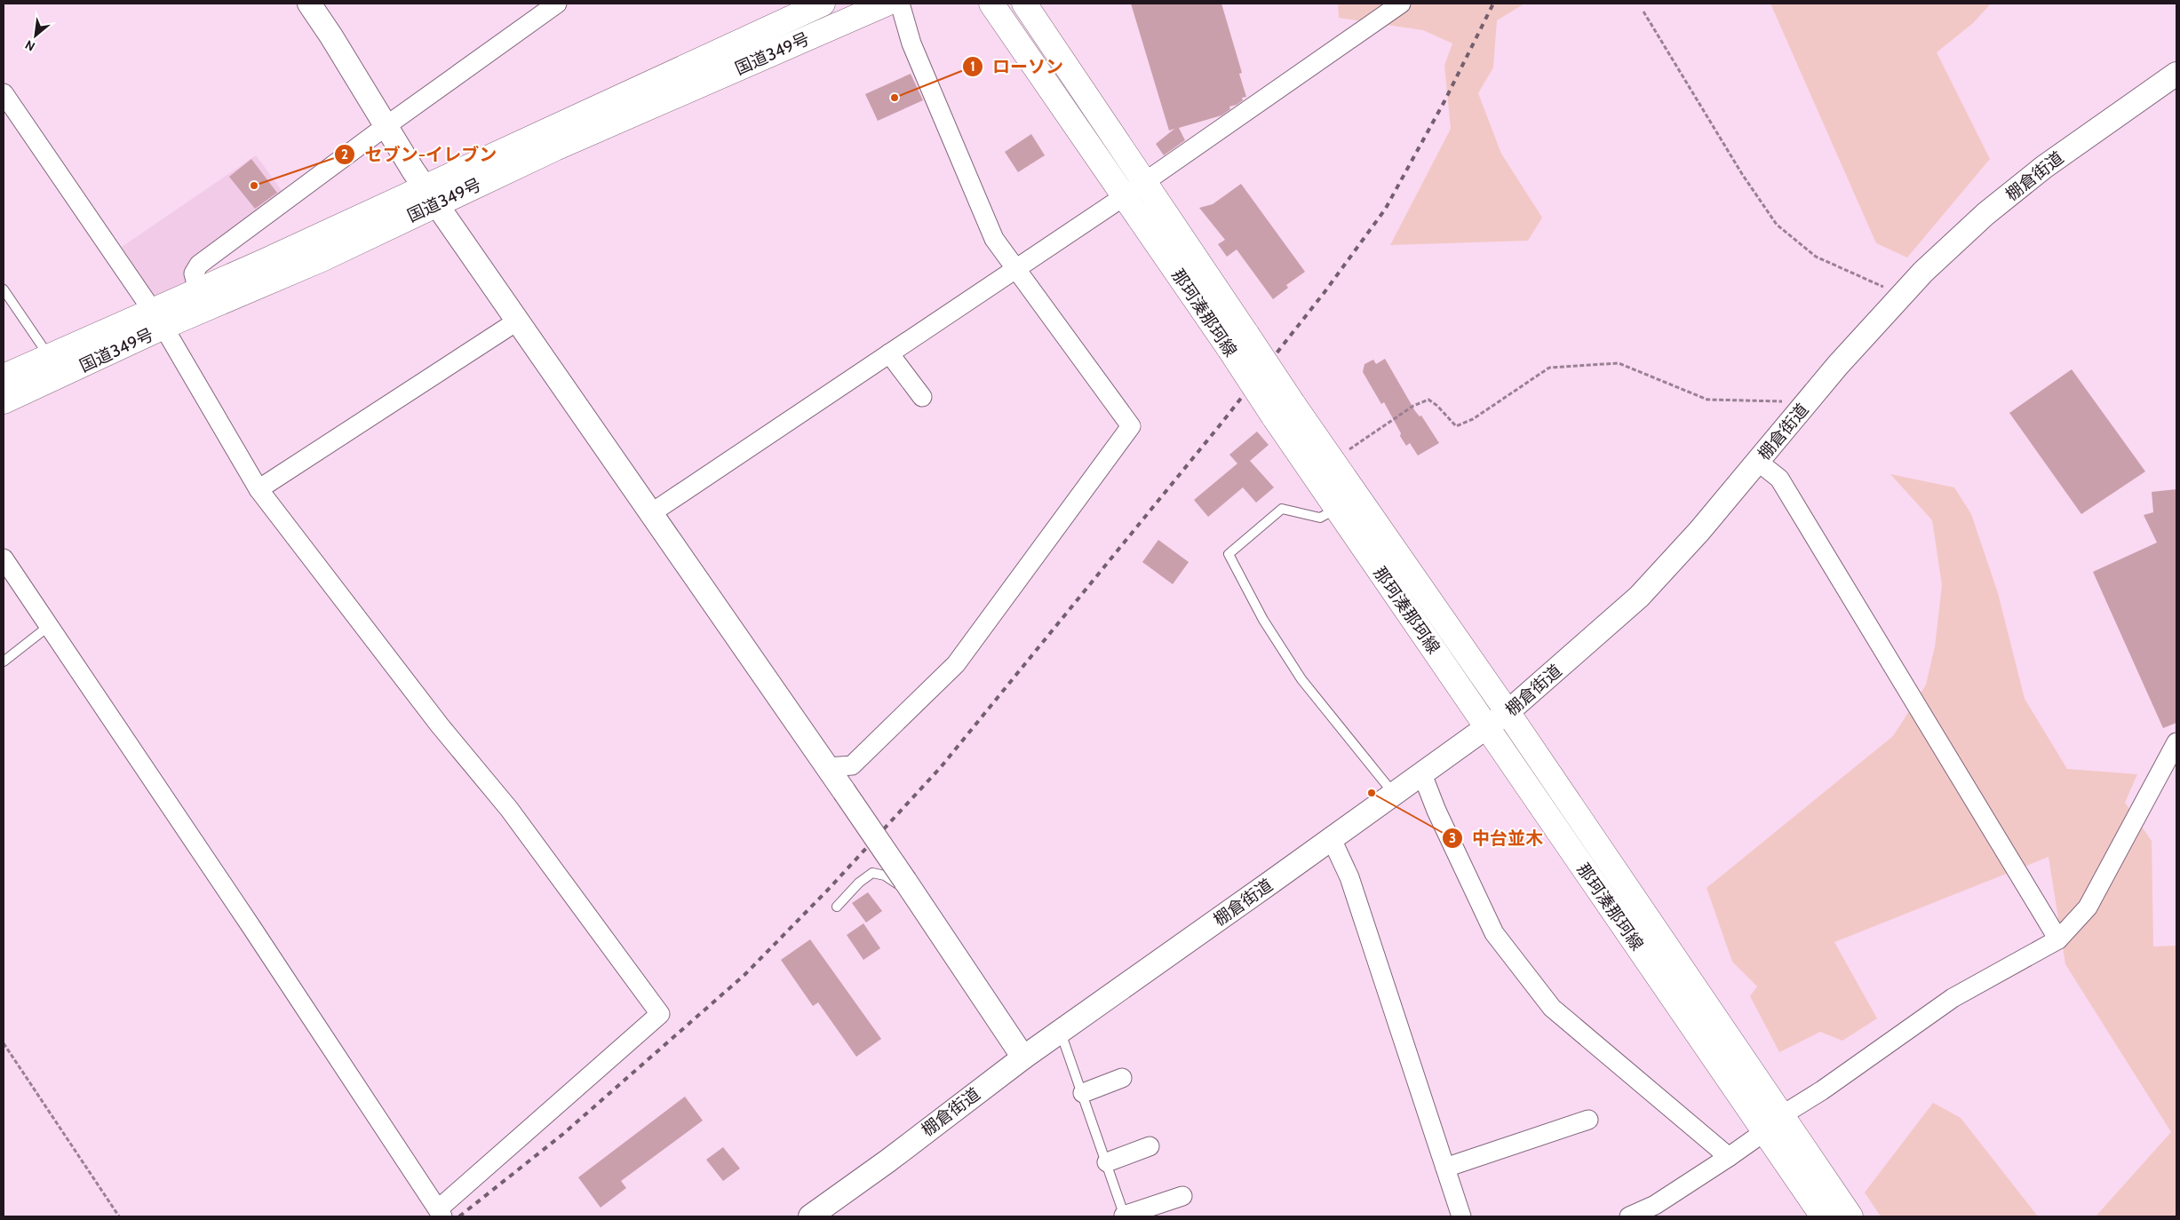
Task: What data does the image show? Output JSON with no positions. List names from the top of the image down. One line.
{"streets":{"main road":["国道349号","那珂湊那珂線"],"street":["棚倉街道"]},"crossings":[["棚倉街道","那珂湊那珂線"]],"places":["ローソン","セブン-イレブン","中台並木"],"north":"bottom left"}
